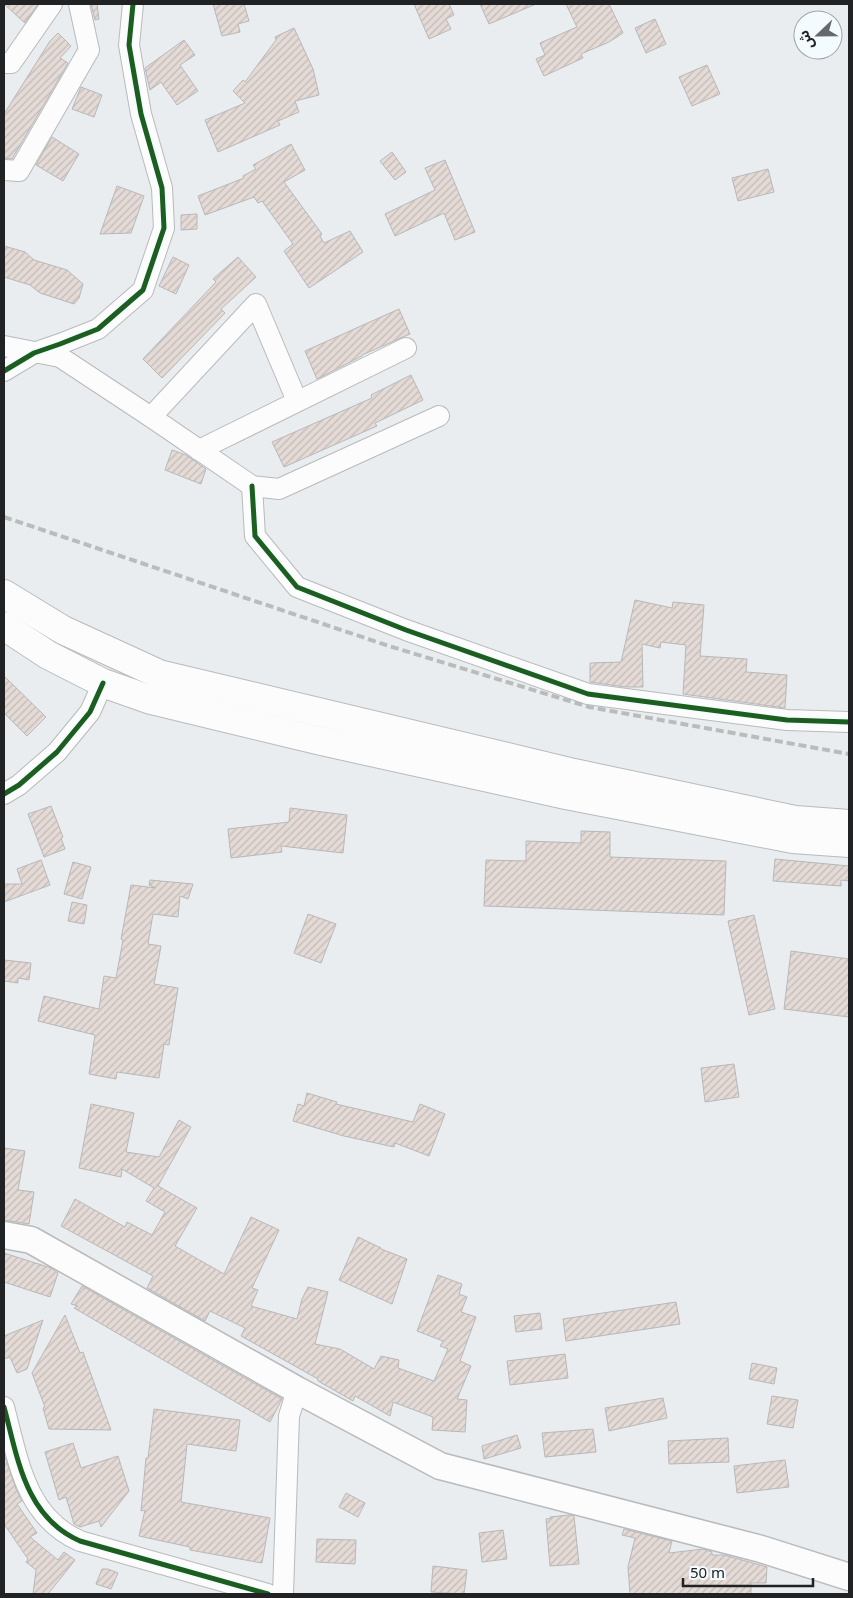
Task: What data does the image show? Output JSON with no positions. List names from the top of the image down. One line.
{"scale_bar":"50 m","north":"left"}
